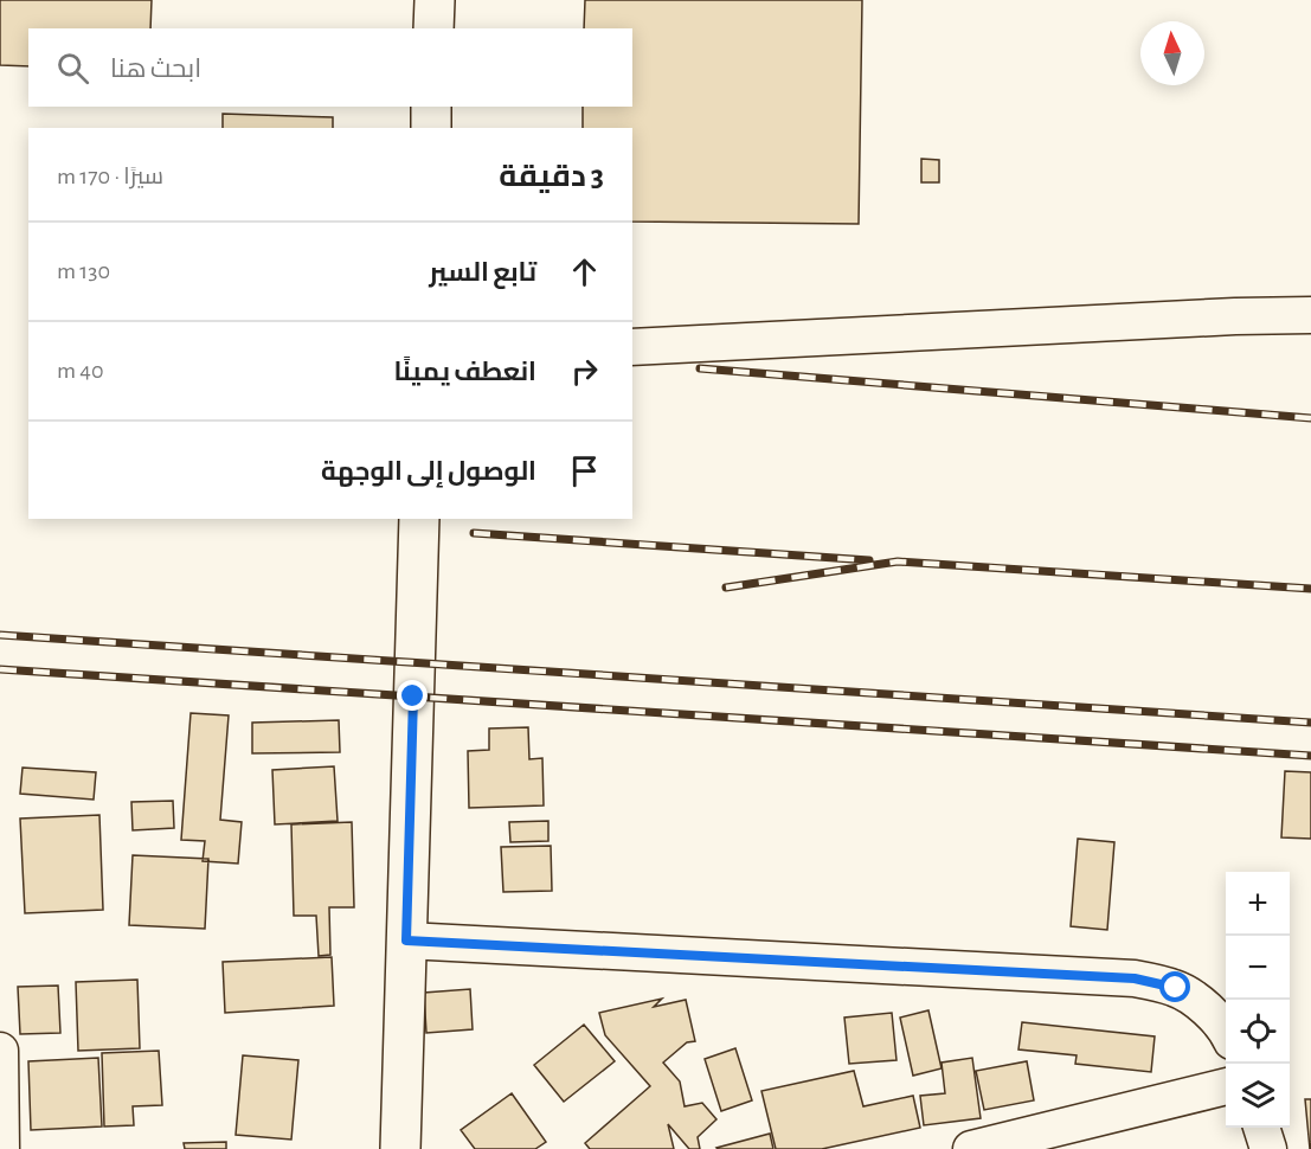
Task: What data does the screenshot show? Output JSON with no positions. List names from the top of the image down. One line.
{"north":"top","page":{"search":"ابحث هنا","heading":["3 دقيقة","سيرًا · 170 m"],"list":[["تابع السير","130 m"],["انعطف يمينًا","40 m"],"الوصول إلى الوجهة"],"map_buttons":["+","−"]}}
